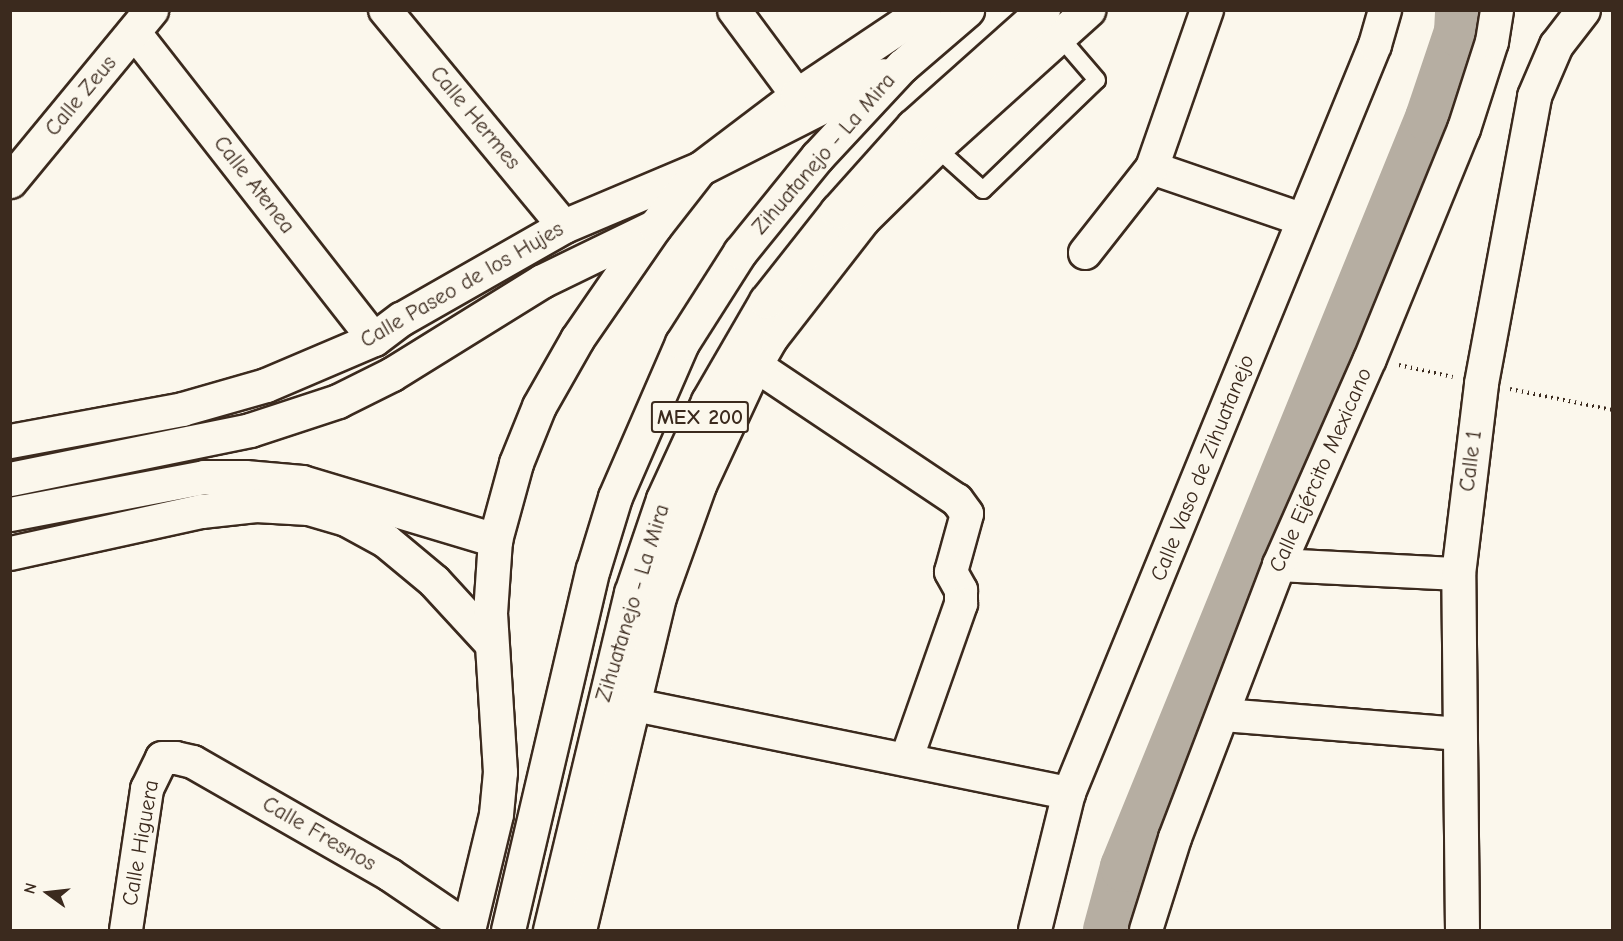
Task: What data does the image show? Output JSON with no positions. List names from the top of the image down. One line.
{"streets":{"main road":["Calle Zeus","Zihuatanejo - La Mira","Calle Paseo de los Hujes","MEX 200","Calle 1"],"street":["Calle Hermes","Calle Atenea","Calle Vaso de Zihuatanejo","Calle Ejército Mexicano","Calle Fresnos","Calle Higuera"]},"crossings":[["Calle Zeus","Calle Atenea"],["Calle Hermes","Calle Paseo de los Hujes"],["Calle Atenea","Calle Paseo de los Hujes"],["Calle Paseo de los Hujes","Calle Fresnos"],["Calle Fresnos","Calle Higuera"]],"north":"left"}
